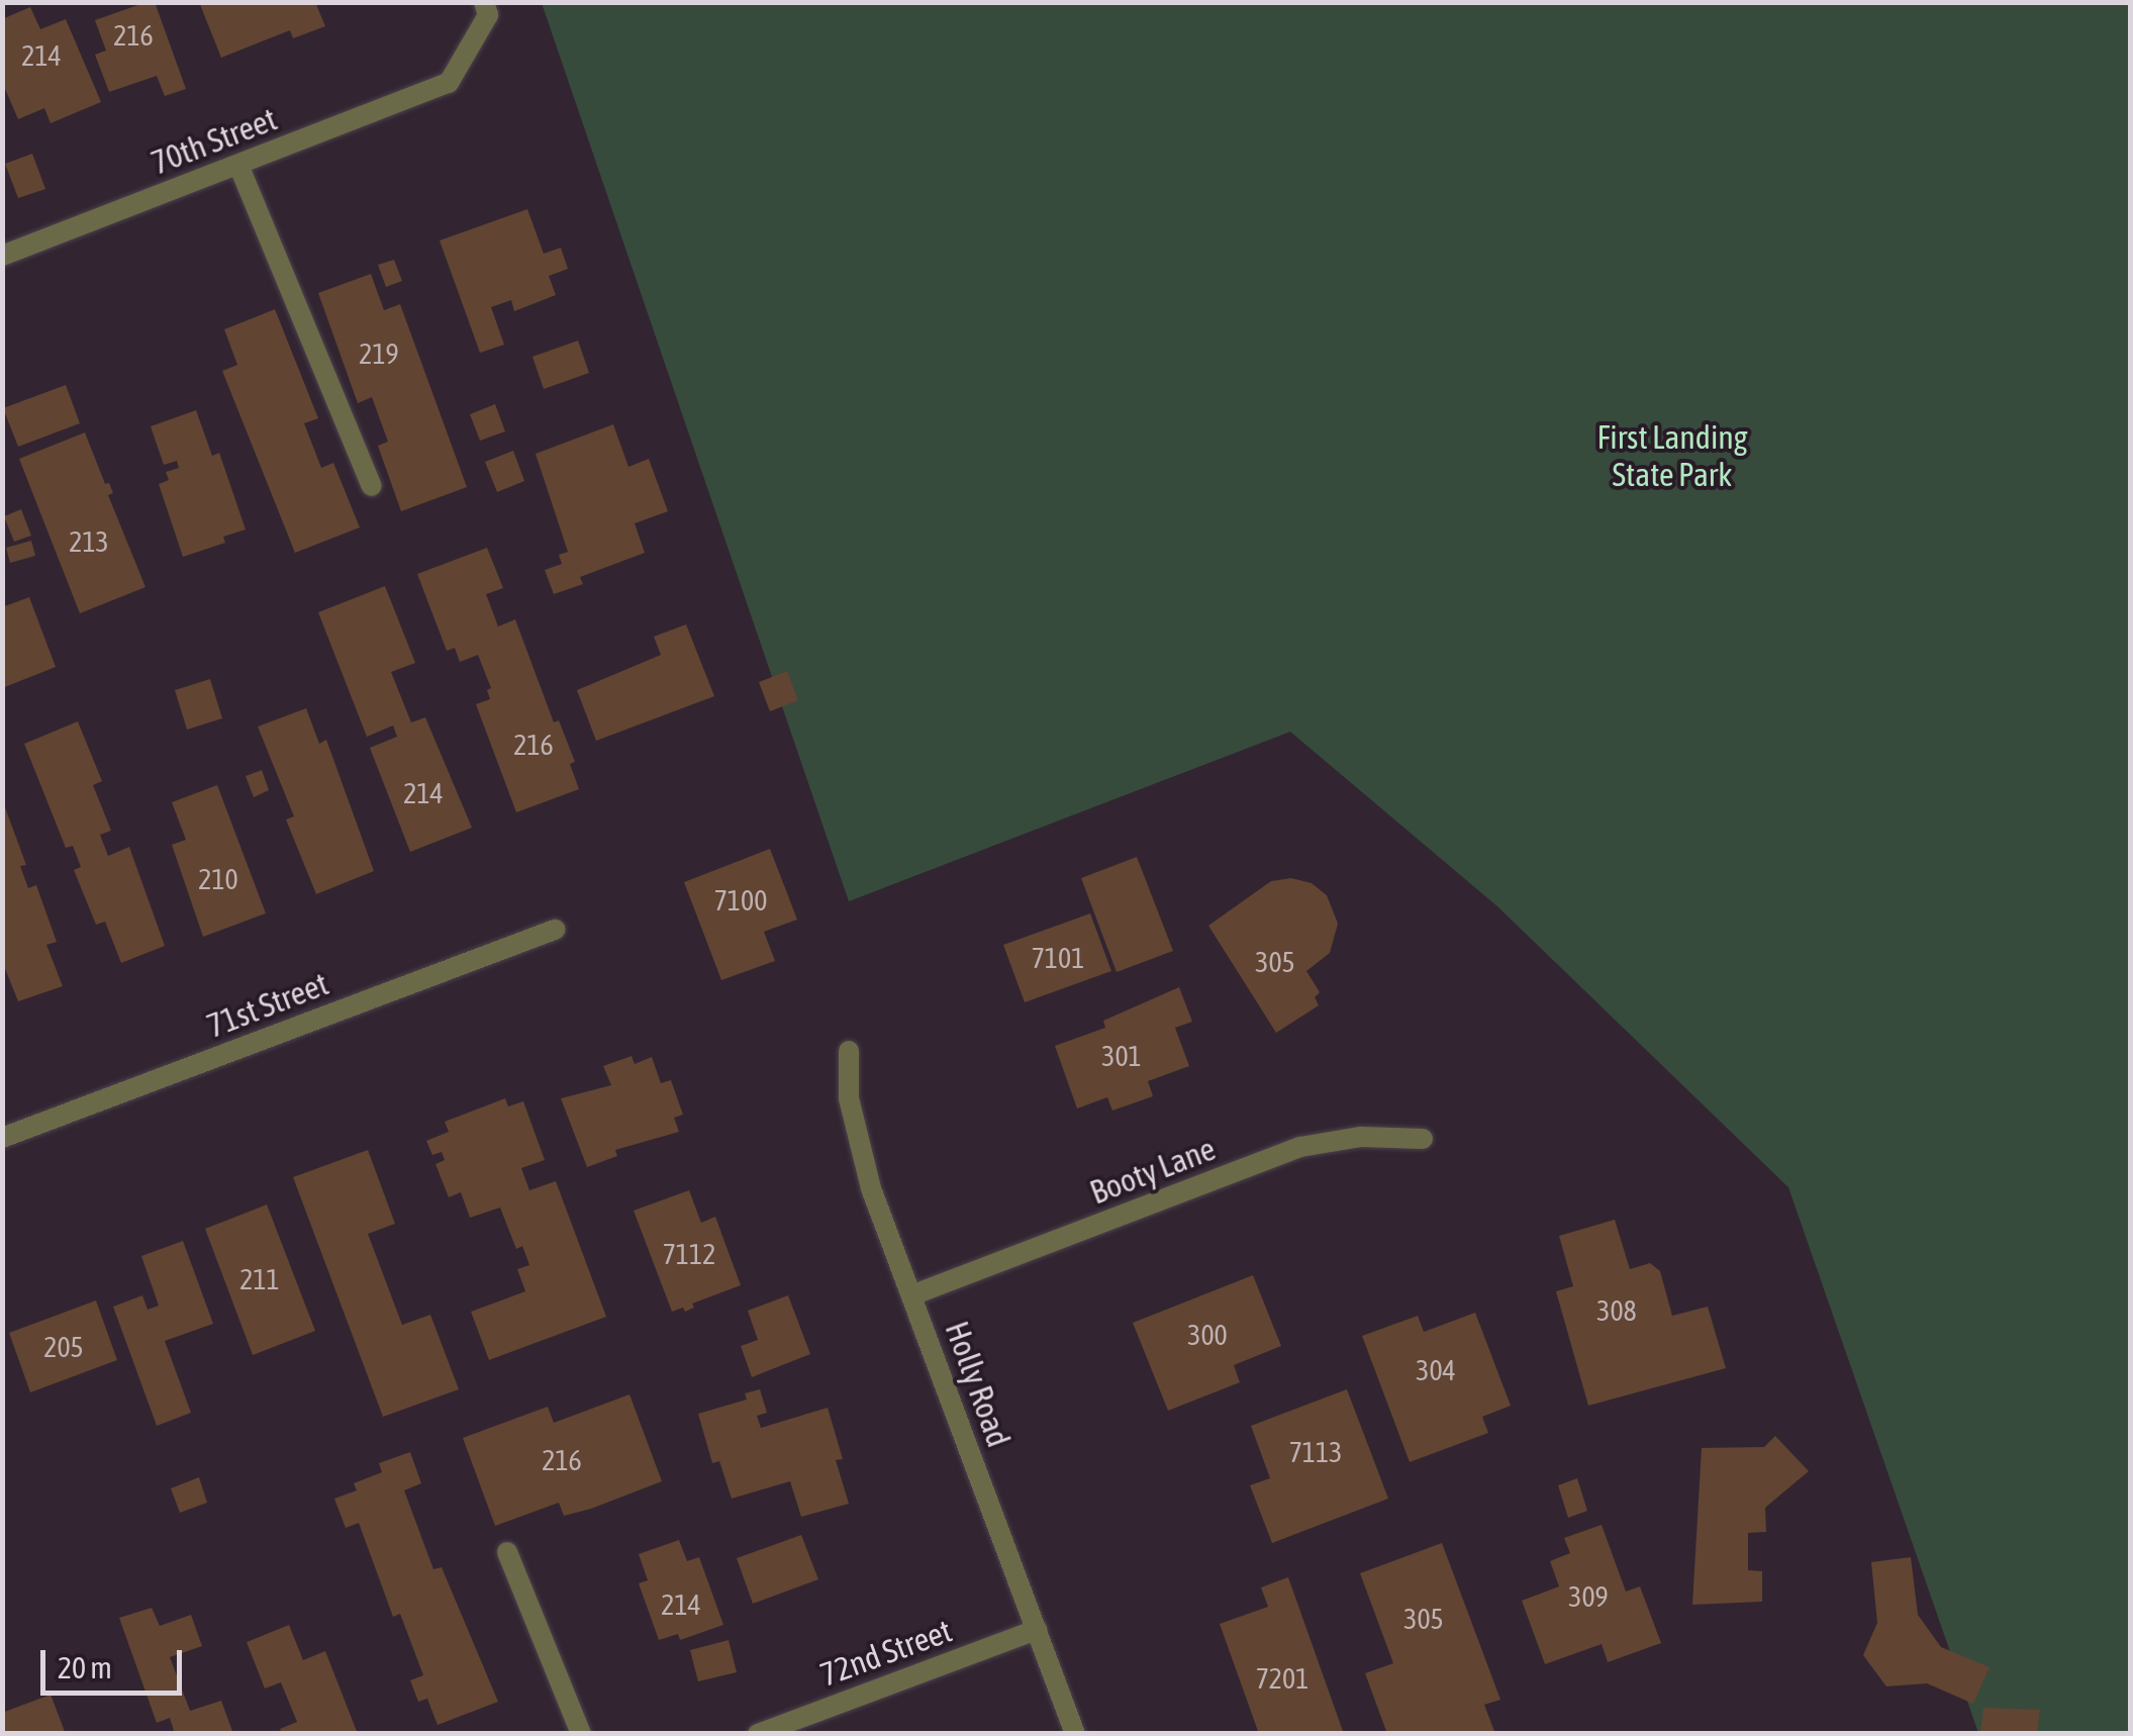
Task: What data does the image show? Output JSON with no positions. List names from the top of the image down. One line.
{"streets":{"street":["70th Street","71st Street","Booty Lane","Holly Road","72nd Street"]},"crossings":[["Booty Lane","Holly Road"],["Holly Road","72nd Street"]],"parks":["First Landing State Park"],"house_numbers":["216","214","219","213","216","214","210","7100","7101","305","301","7112","211","308","300","205","304","7113","216","309","214","305","7201"],"scale_bar":"20 m"}
